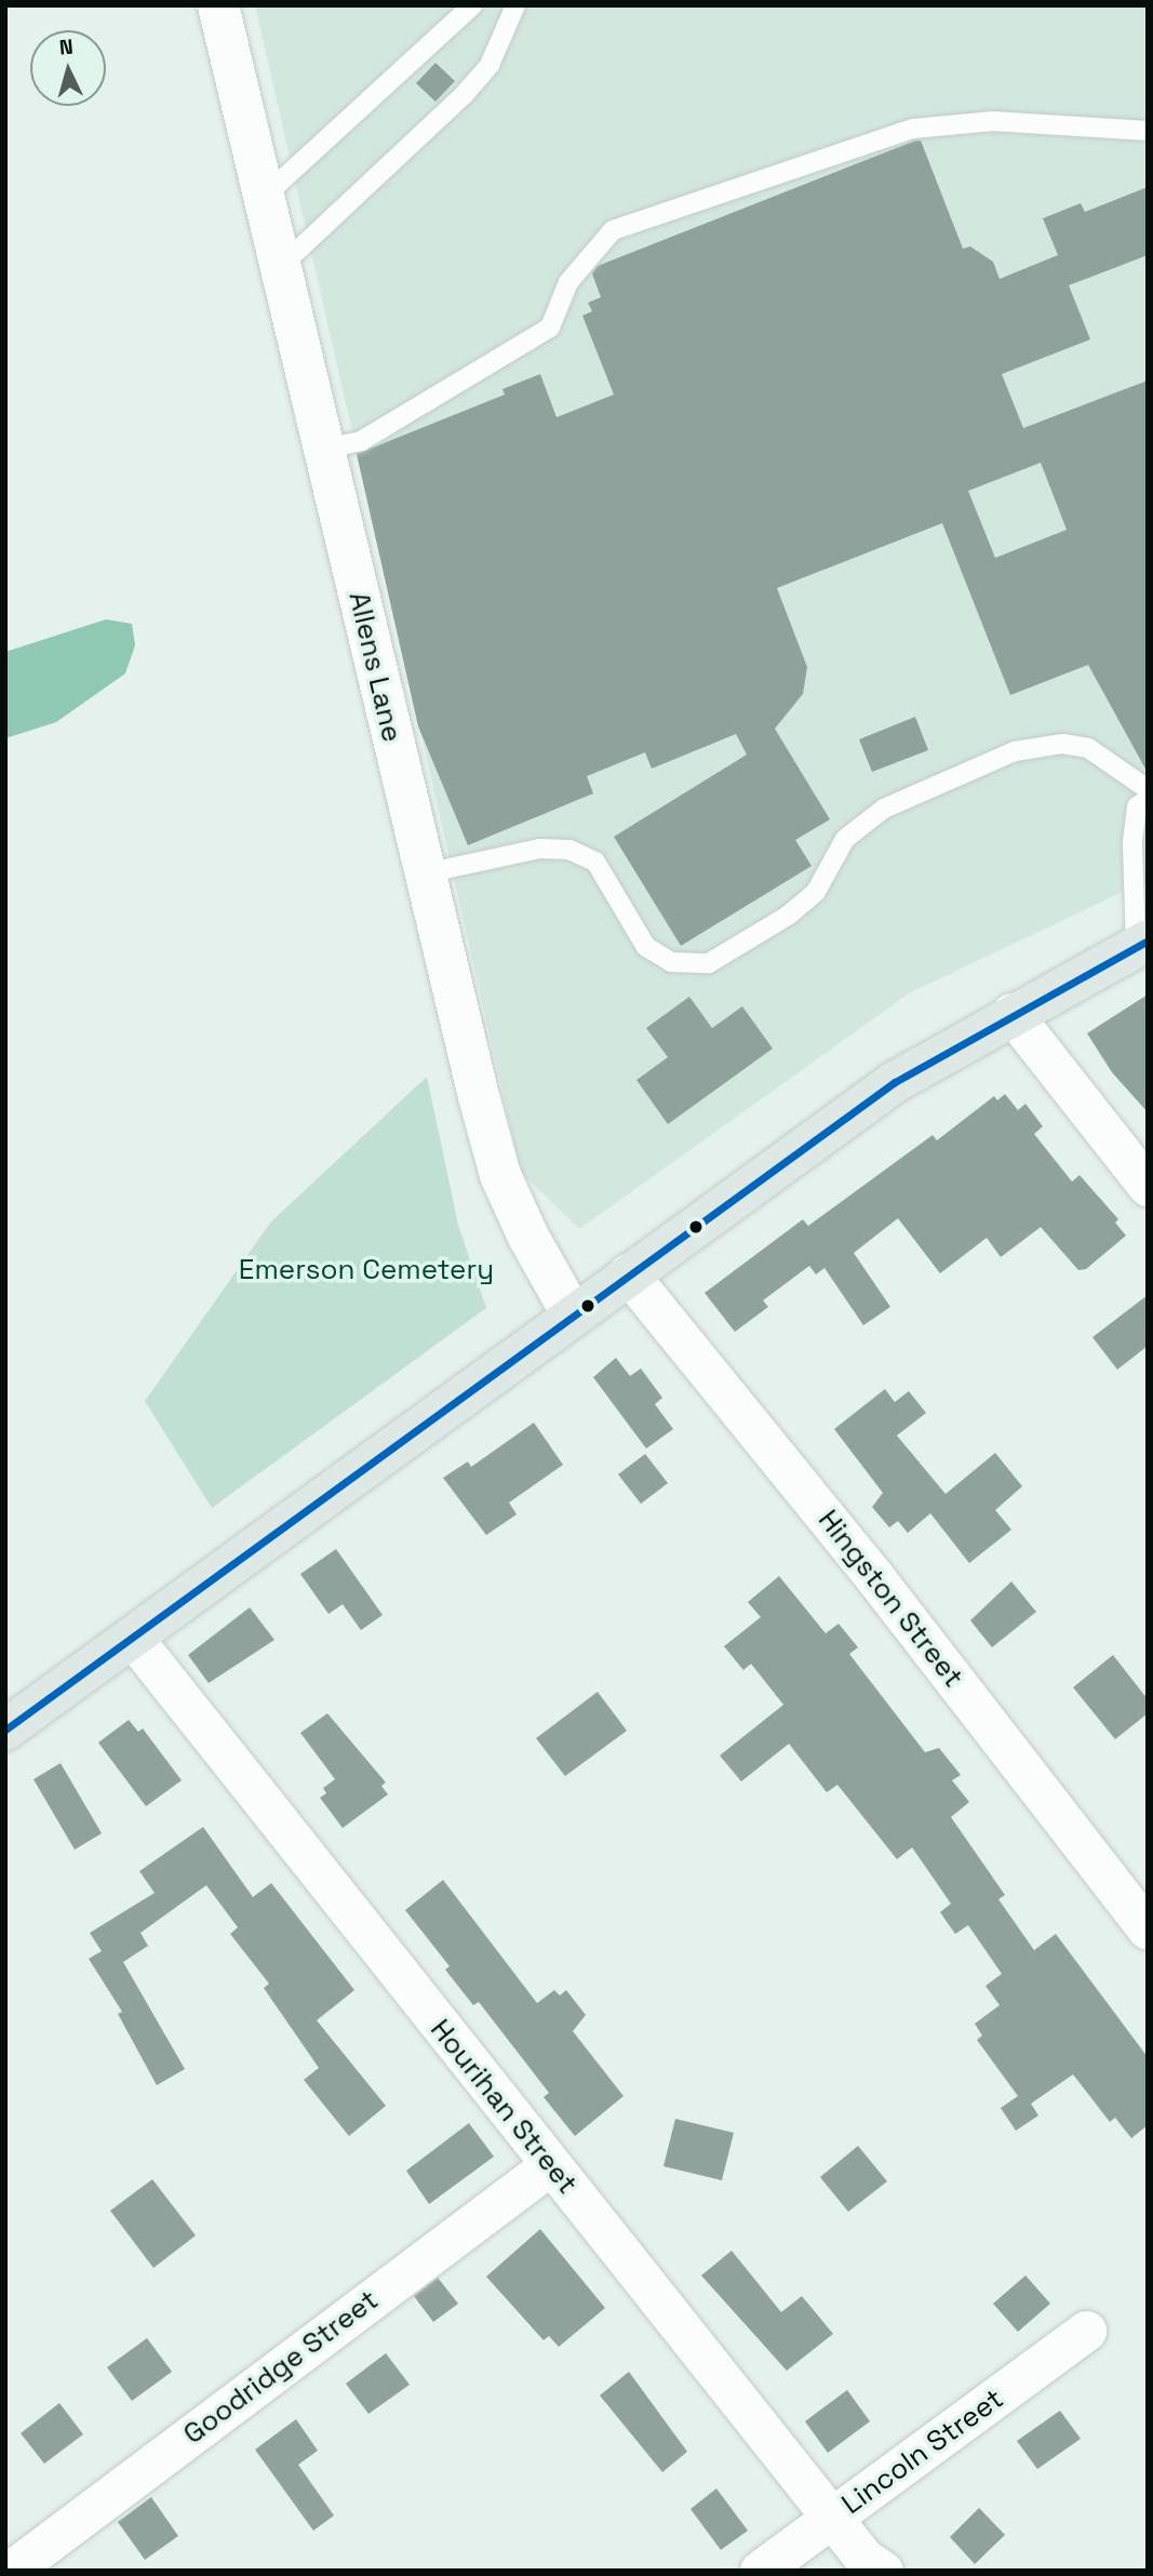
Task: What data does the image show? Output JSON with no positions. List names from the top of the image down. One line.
{"streets":{"street":["Allens Lane","Hingston Street","Hourihan Street","Goodridge Street","Lincoln Street"]},"crossings":[["Hourihan Street","Goodridge Street"],["Hourihan Street","Lincoln Street"]],"parks":["Emerson Cemetery"],"north":"top"}
